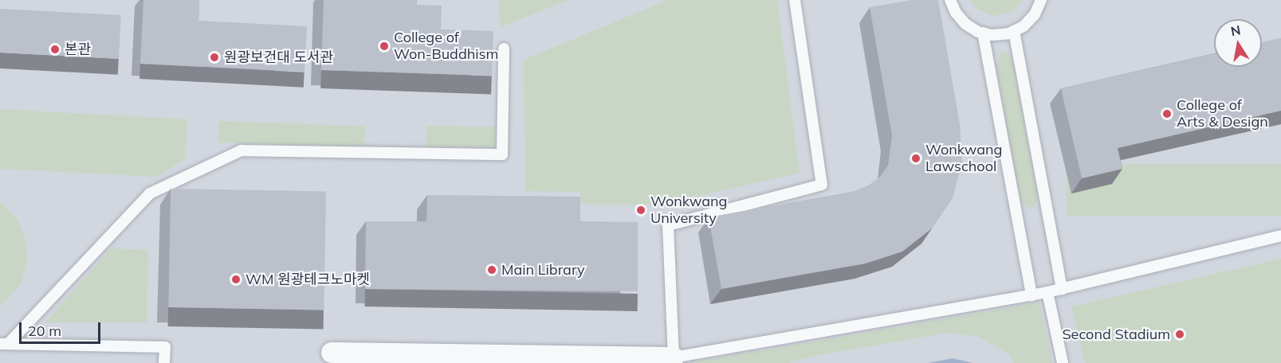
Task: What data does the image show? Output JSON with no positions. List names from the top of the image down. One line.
{"places":["College of Won-Buddhism","본관","원광보건대 도서관","College of Arts & Design","Wonkwang Lawschool","Wonkwang University","Main Library","WM 원광테크노마켓","Second Stadium"],"scale_bar":"20 m","north":"top"}
